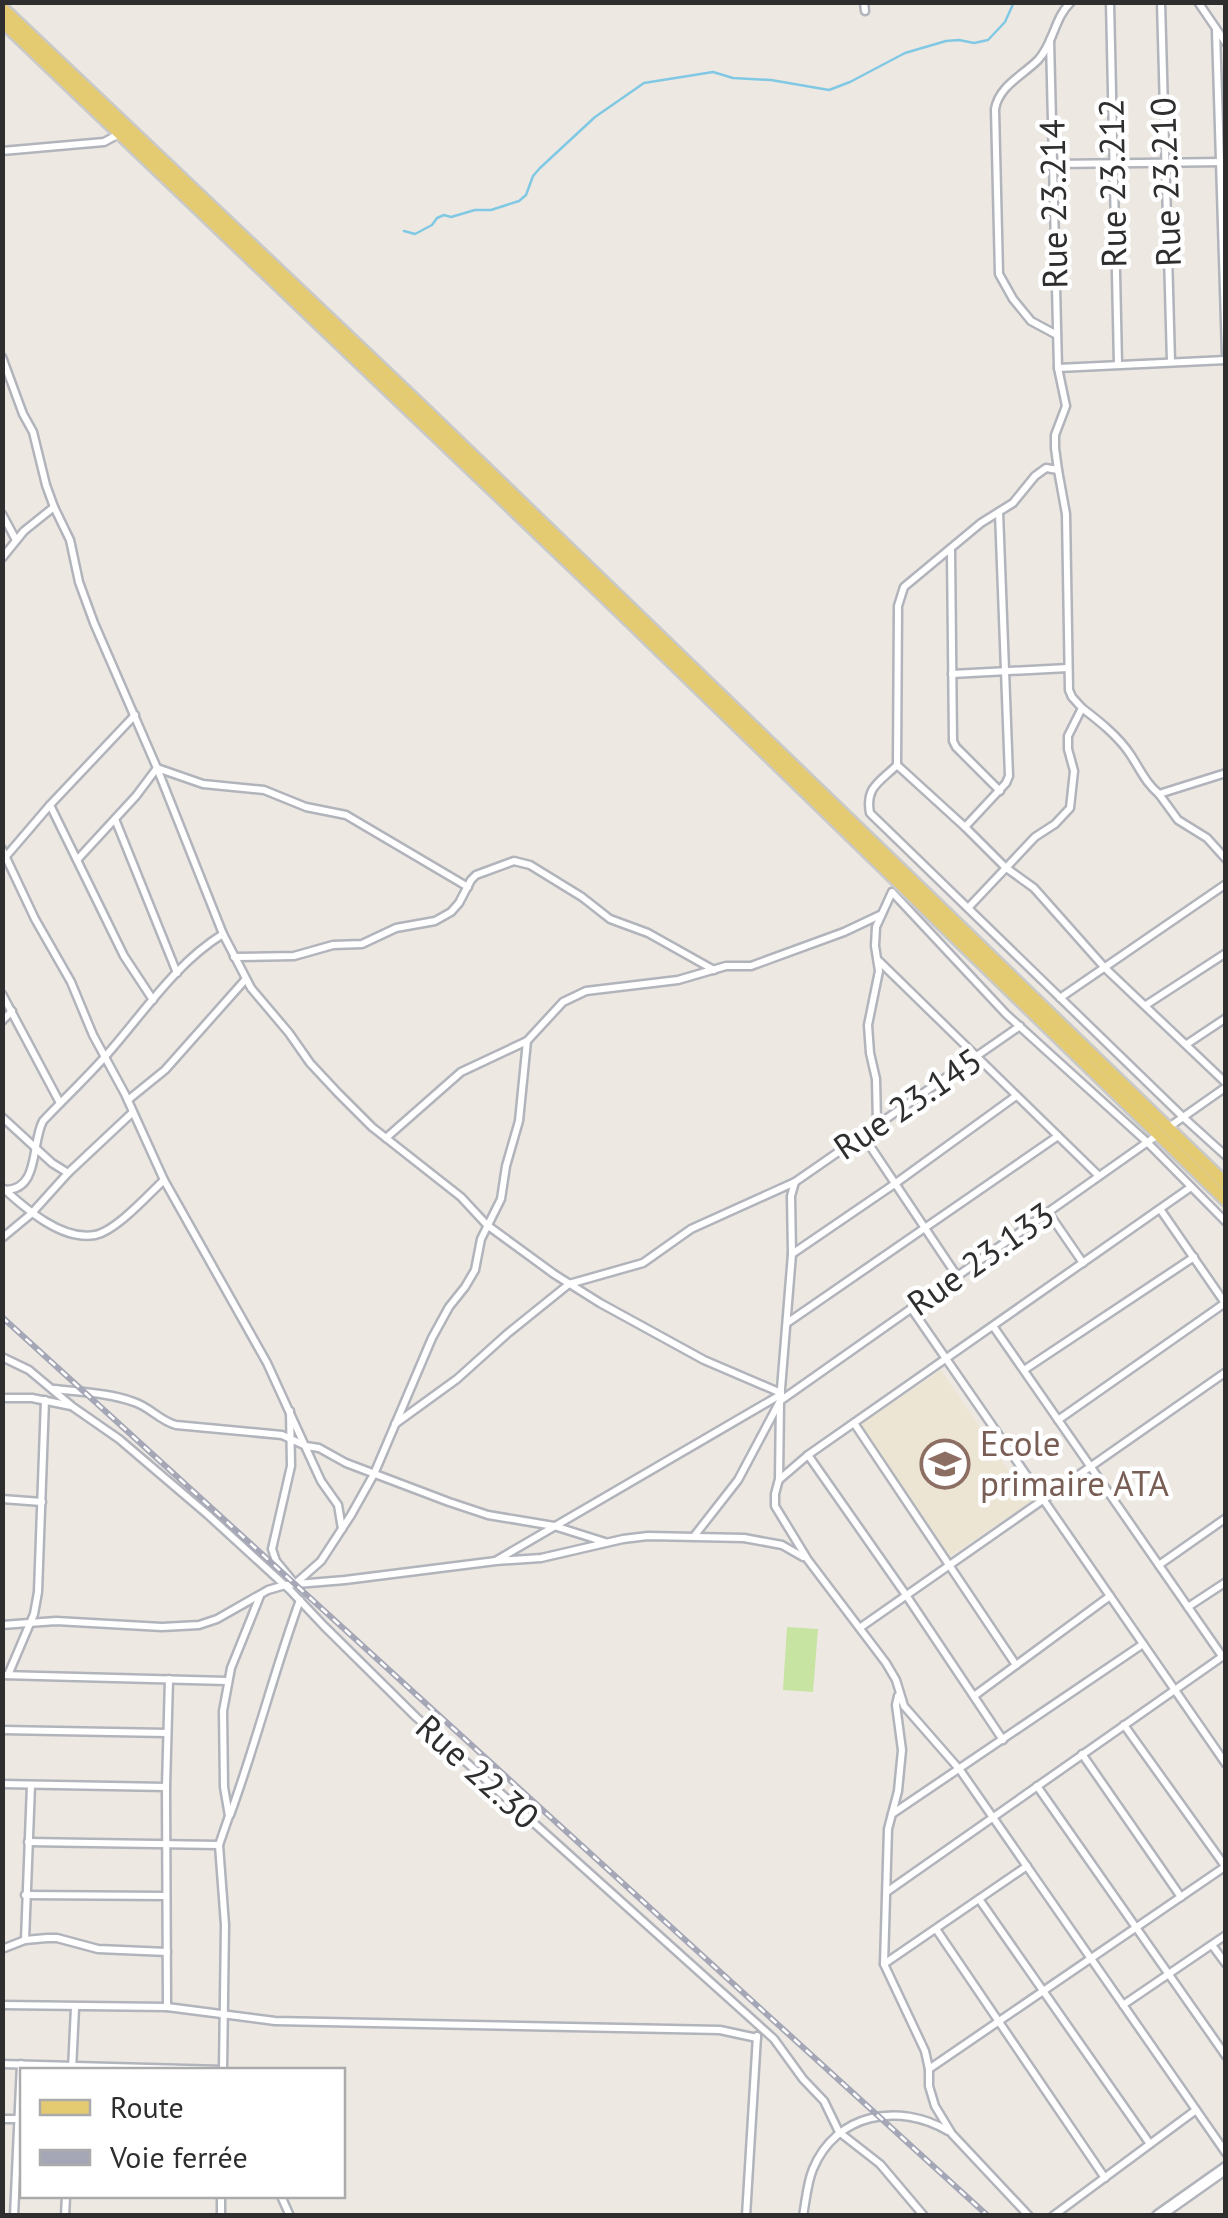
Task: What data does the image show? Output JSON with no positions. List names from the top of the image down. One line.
{"streets":{"street":["Rue 23.210","Rue 23.212","Rue 23.214","Rue 23.145","Rue 23.133","Rue 22.30"]},"places":{"school or university":["Ecole primaire ATA"]},"legend":["Route","Voie ferrée"]}
